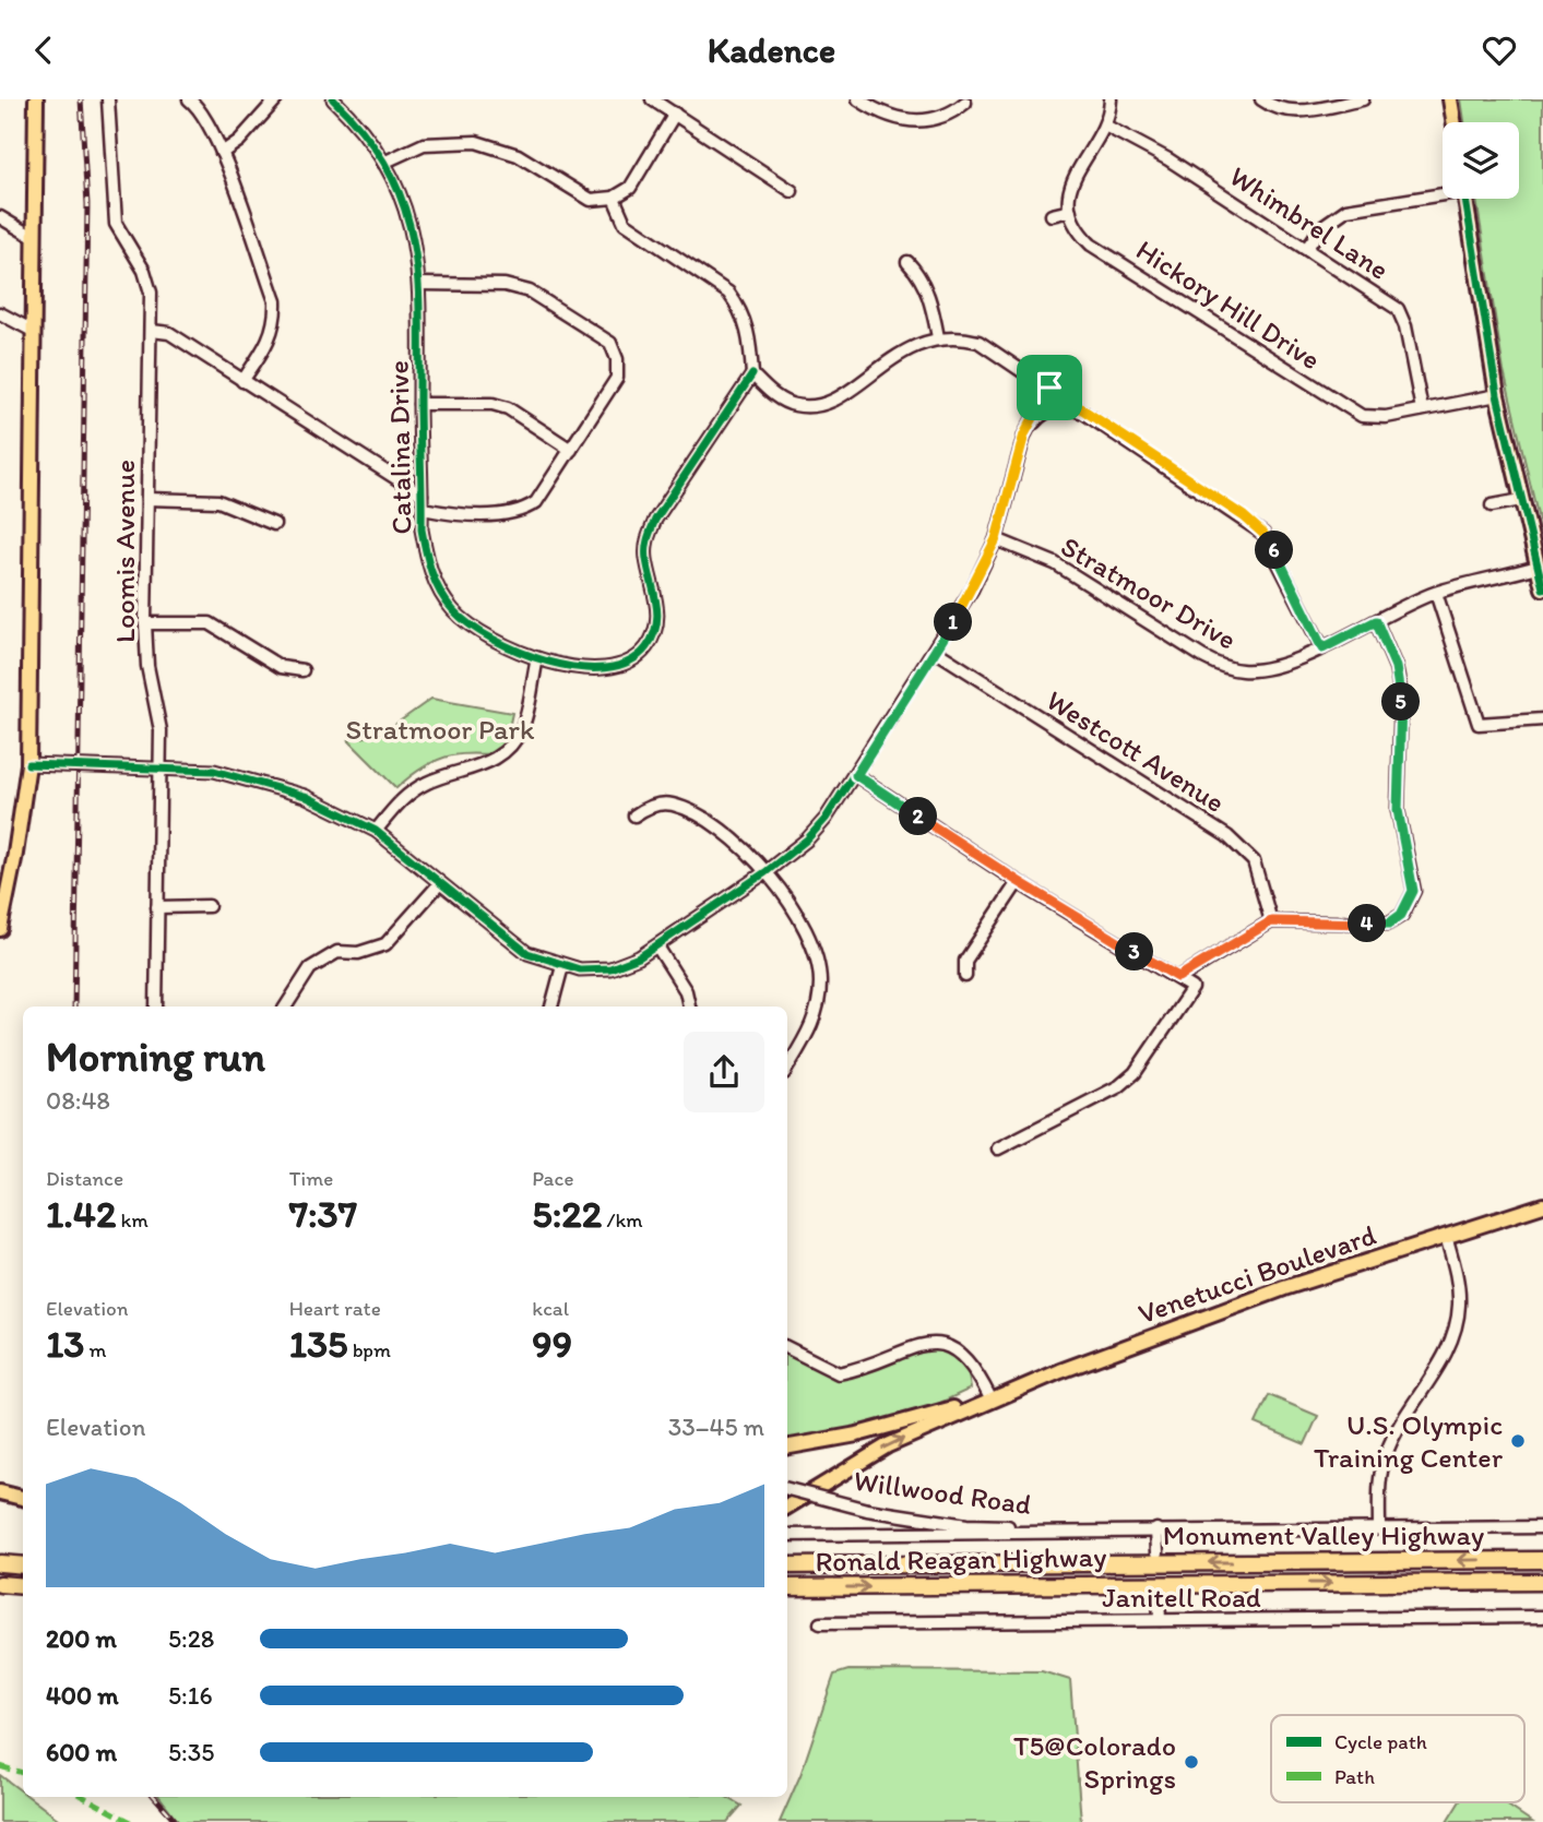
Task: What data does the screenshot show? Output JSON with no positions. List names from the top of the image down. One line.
{"streets":{"highway":["Monument Valley Highway","Ronald Reagan Highway"],"main road":["Venetucci Boulevard"],"street":["Whimbrel Lane","Hickory Hill Drive","Catalina Drive","Loomis Avenue","Stratmoor Drive","Westcott Avenue","Willwood Road","Janitell Road"]},"crossings":[["Whimbrel Lane","Hickory Hill Drive"],["Monument Valley Highway","Ronald Reagan Highway"]],"parks":["Stratmoor Park"],"places":["U.S. Olympic Training Center","T5@Colorado Springs"],"legend":["Cycle path","Path"],"page":{"header":"Kadence","pins":["6","1","5","2","4","3"],"heading":["Morning run","08:48"],"stats":[["Distance","1.42 km"],["Time","7:37"],["Pace","5:22 /km"],["Elevation","13 m"],["Heart rate","135 bpm"],["kcal","99"]],"chart":["Elevation","33–45 m"],"list":[{"name":"200 m","note":"5:28"},{"name":"400 m","note":"5:16"},{"name":"600 m","note":"5:35"}]}}
